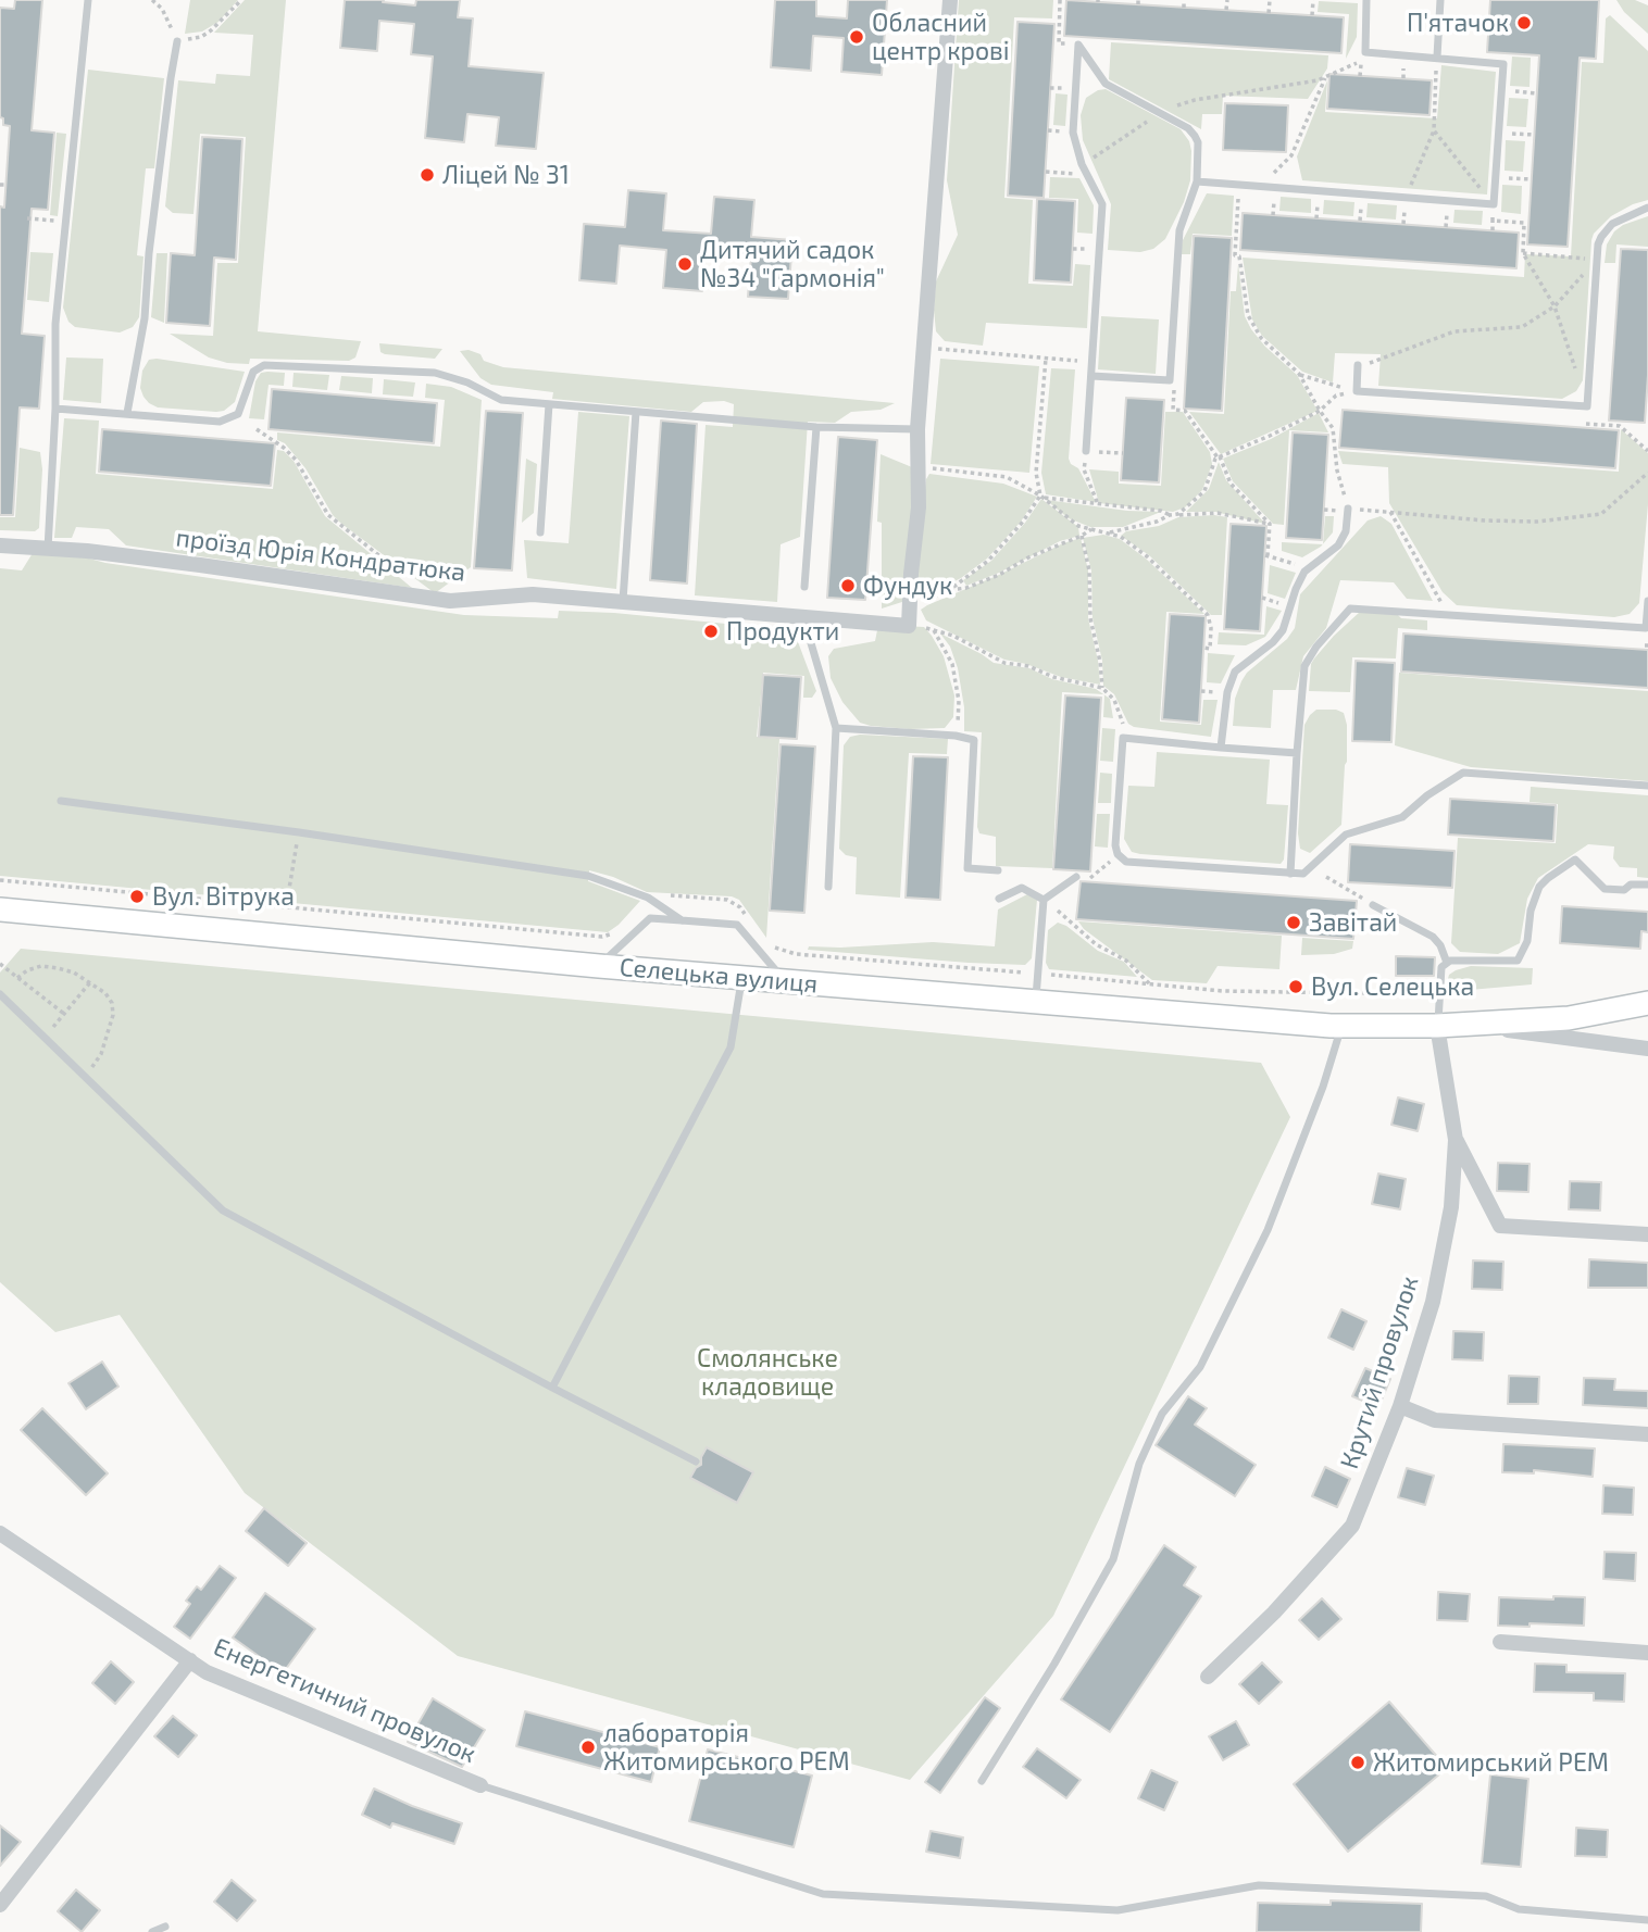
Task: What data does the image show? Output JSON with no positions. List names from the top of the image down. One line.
{"streets":{"street":["проїзд Юрія Кондратюка","Селецька вулиця","Крутий провулок","Енергетичний провулок"]},"crossings":[["Селецька вулиця","Крутий провулок"]],"parks":["Смолянське кладовище"],"places":["П'ятачок","Обласний центр крові","Ліцей № 31","Дитячий садок №34 \"Гармонія\"","Фундук","Продукти","Вул. Вітрука","Завітай","Вул. Селецька","лабораторія Житомирського РЕМ","Житомирський РЕМ"]}
